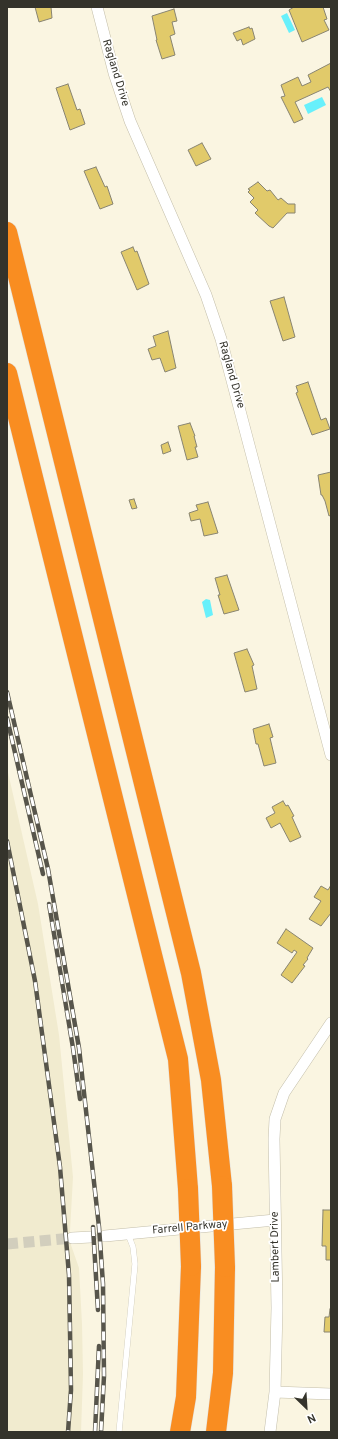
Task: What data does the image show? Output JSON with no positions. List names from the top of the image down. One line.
{"streets":{"street":["Ragland Drive","Farrell Parkway","Lambert Drive"]},"crossings":[["Farrell Parkway","Lambert Drive"]],"north":"bottom right"}
